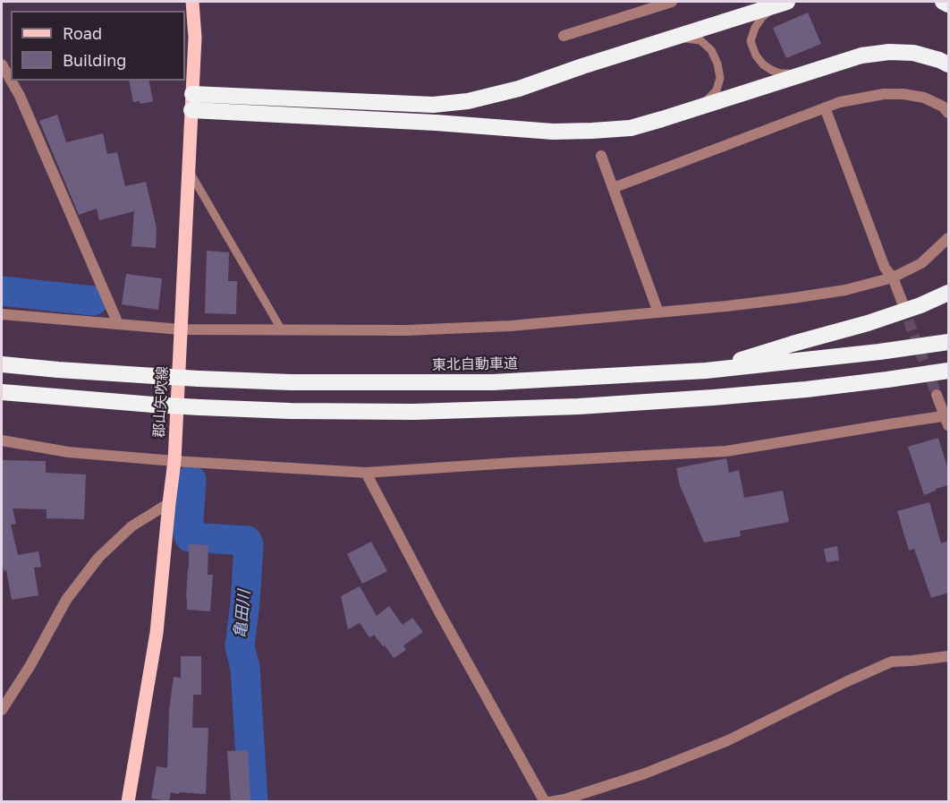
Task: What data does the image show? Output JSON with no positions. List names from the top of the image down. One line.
{"streets":{"highway":["東北自動車道"],"main road":["郡山矢吹線"]},"water":["亀田川"],"legend":["Road","Building"]}
